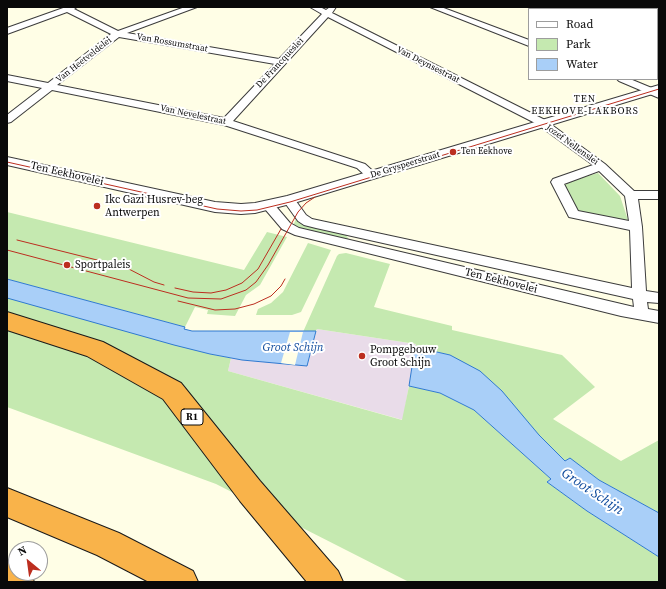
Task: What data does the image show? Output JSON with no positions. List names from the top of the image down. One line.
{"streets":{"highway":["R1"],"street":["Van Rossumstraat","Van Heetveldelei","De Francqueslei","Van Deynsestraat","Van Nevelestraat","Jozef Nellenslei","De Gryspeerstraat","Ten Eekhovelei"]},"crossings":[["Van Rossumstraat","Van Heetveldelei"],["Van Rossumstraat","De Francqueslei"],["Van Heetveldelei","Van Nevelestraat"],["De Francqueslei","Van Deynsestraat"],["De Francqueslei","Van Nevelestraat"],["Van Deynsestraat","Jozef Nellenslei"],["Van Deynsestraat","De Gryspeerstraat"],["Van Nevelestraat","De Gryspeerstraat"],["Jozef Nellenslei","De Gryspeerstraat"],["De Gryspeerstraat","Ten Eekhovelei"]],"districts":["TEN EEKHOVE-LAKBORS"],"water":["Groot Schijn"],"places":["Ten Eekhove","Ikc Gazi Husrev-beg Antwerpen","Sportpaleis","Pompgebouw Groot Schijn"],"legend":["Road","Park","Water"],"north":"top left"}
